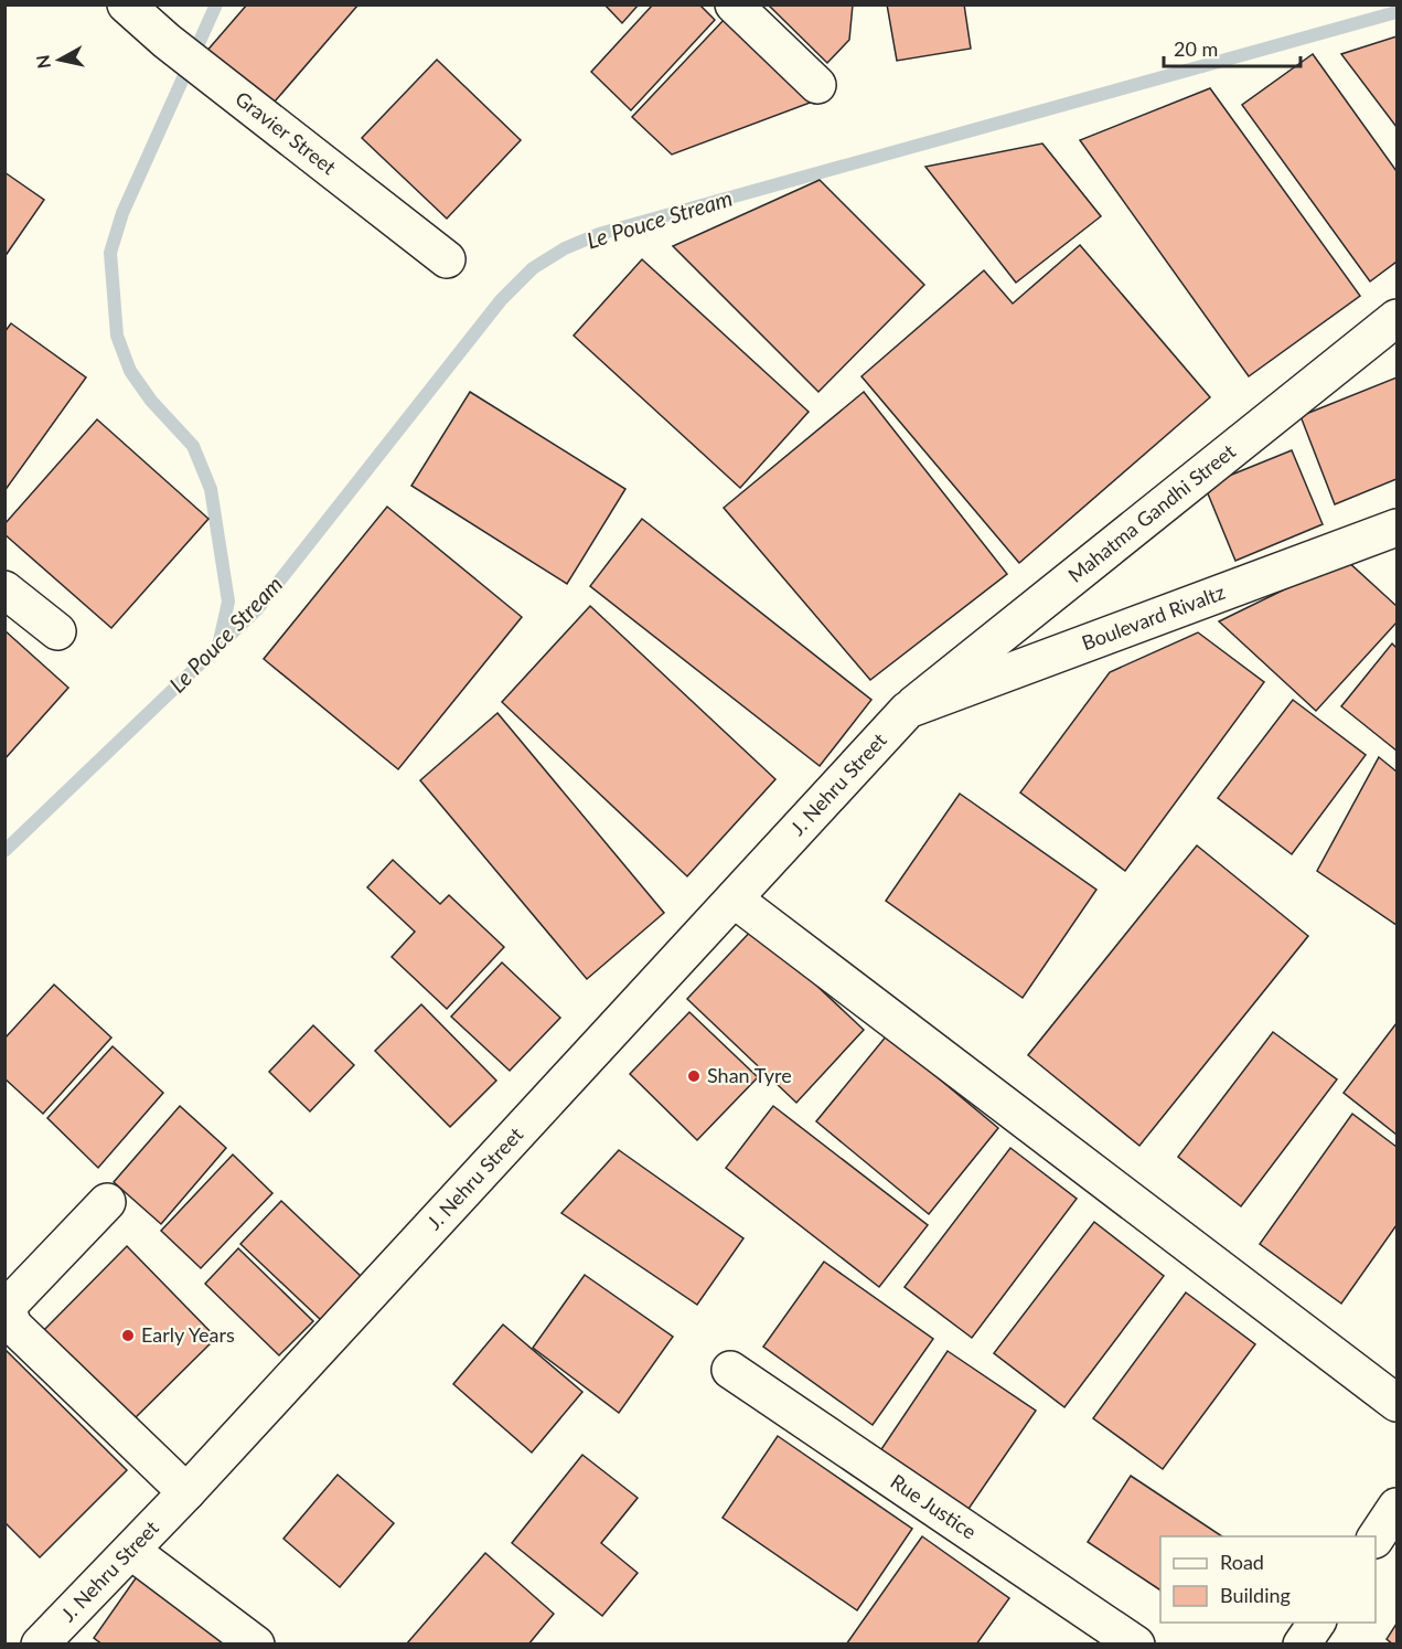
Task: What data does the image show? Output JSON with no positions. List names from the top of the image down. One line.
{"streets":{"street":["Gravier Street","Mahatma Gandhi Street","Boulevard Rivaltz","J. Nehru Street","Rue Justice"]},"crossings":[["Mahatma Gandhi Street","Boulevard Rivaltz"],["Mahatma Gandhi Street","J. Nehru Street"],["Boulevard Rivaltz","J. Nehru Street"]],"water":["Le Pouce Stream"],"places":["Shan Tyre","Early Years"],"legend":["Road","Building"],"scale_bar":"20 m","north":"left"}
